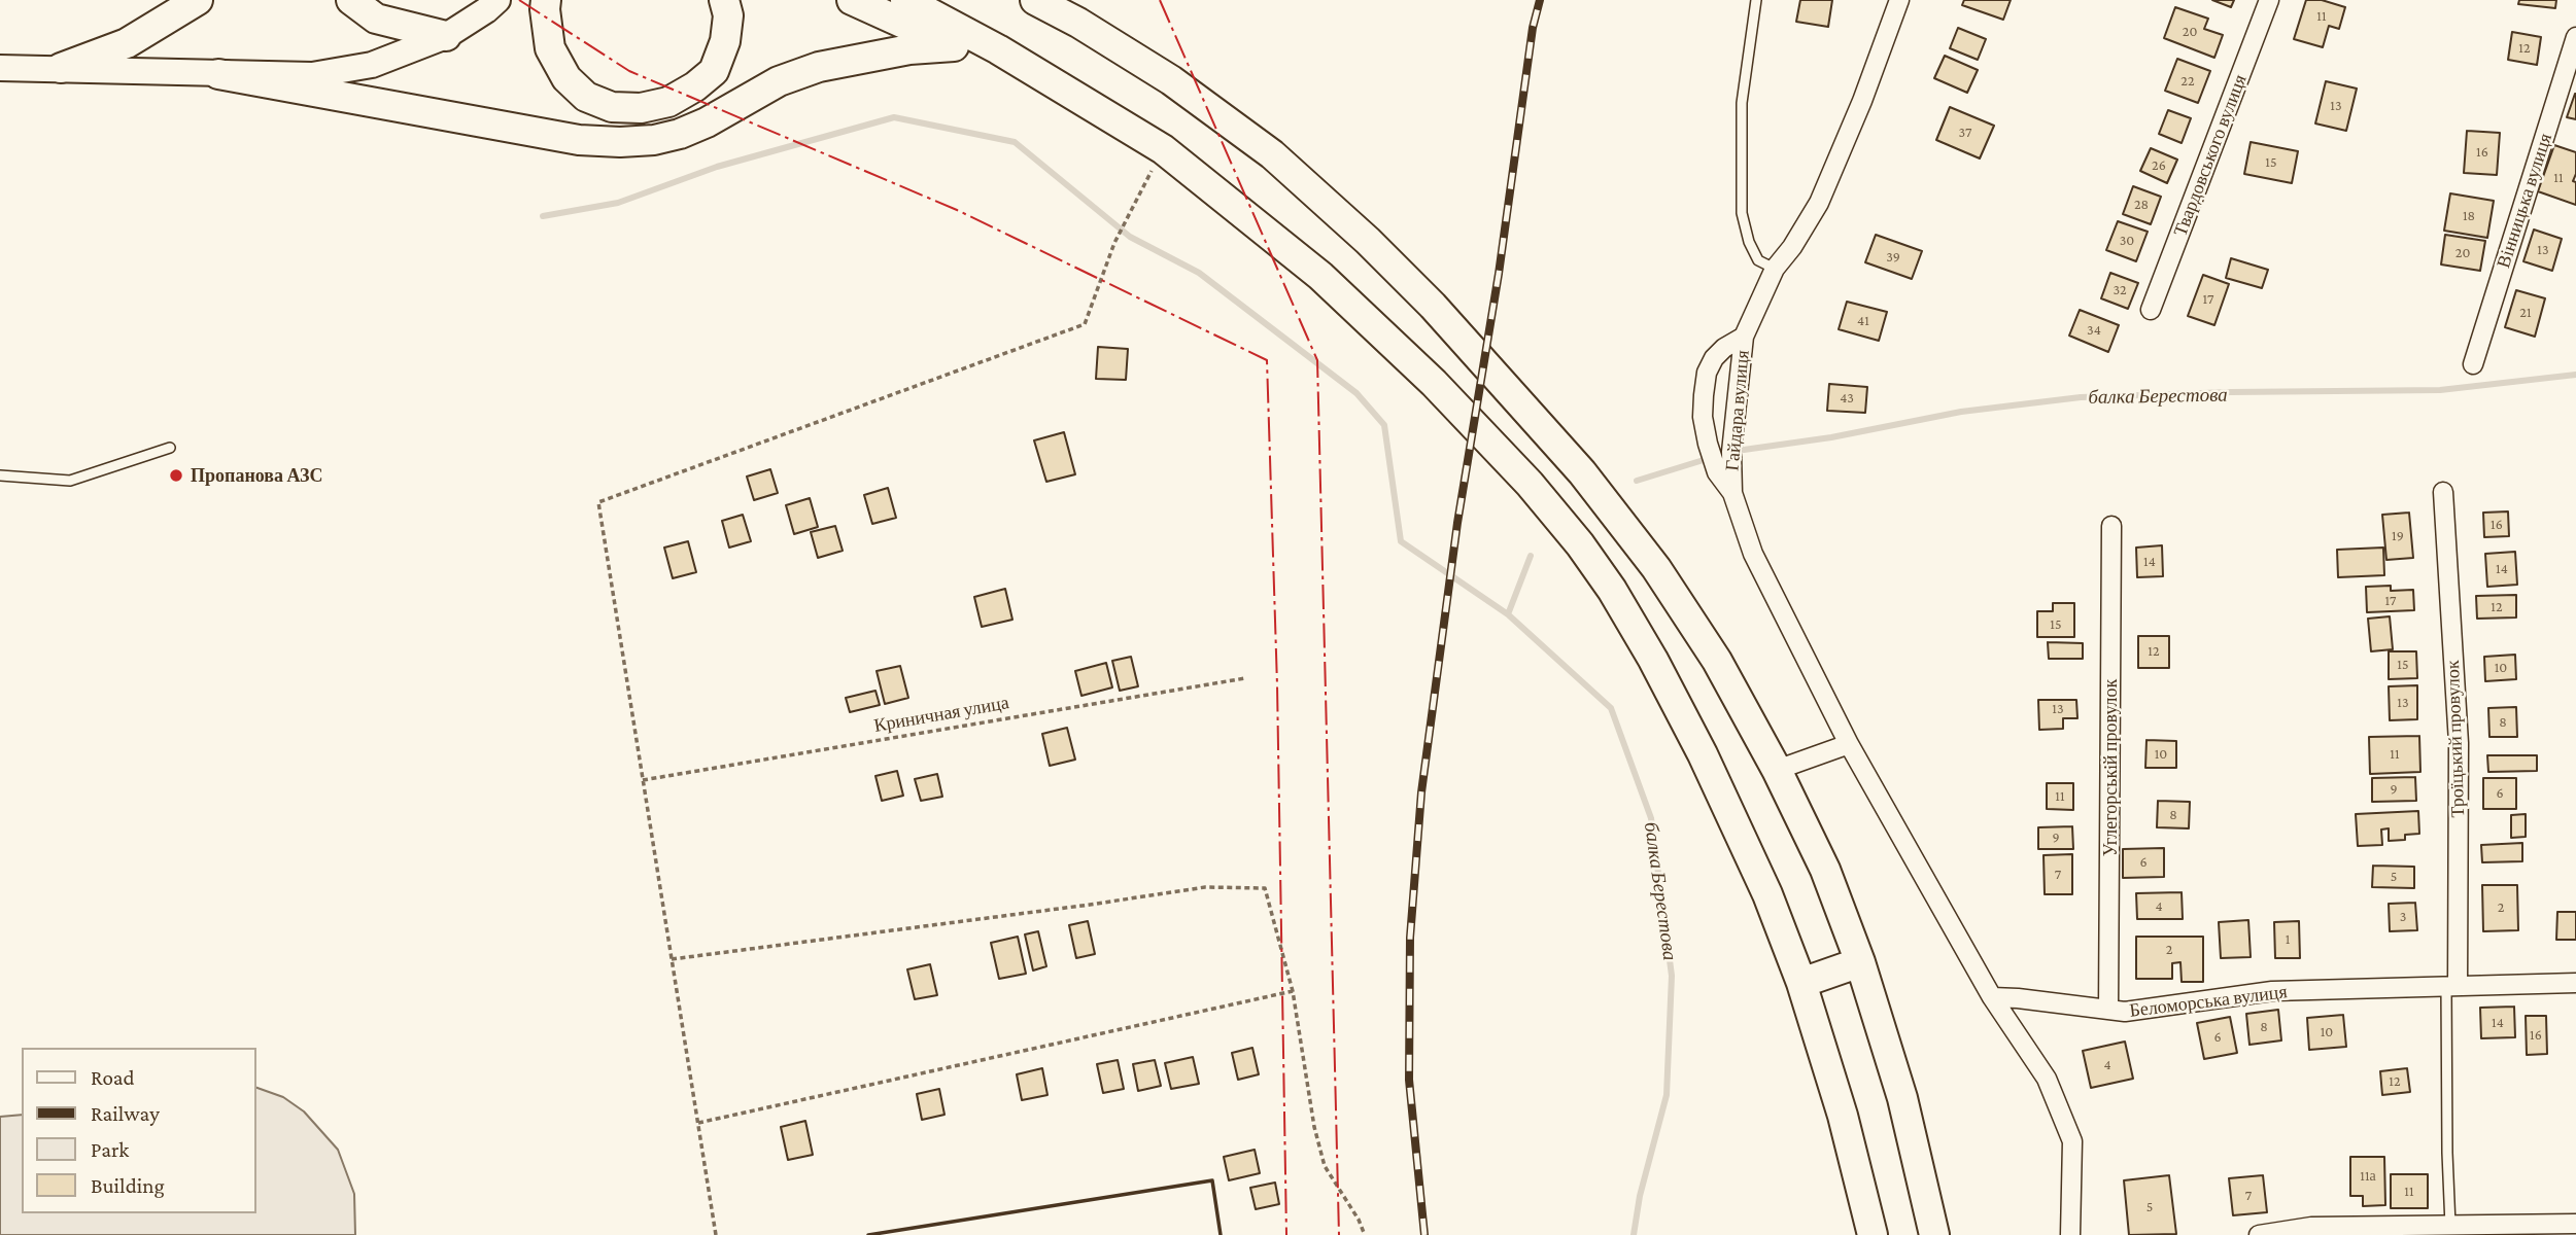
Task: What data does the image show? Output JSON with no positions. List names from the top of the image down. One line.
{"streets":{"street":["Твардовського вулиця","Вінницька вулиця","Гайдара вулиця","Троїцький провулок","Углегорськiй провулок","Беломорська вулиця"],"path":["Криничная улица"]},"crossings":[["Троїцький провулок","Беломорська вулиця"],["Углегорськiй провулок","Беломорська вулиця"]],"water":["балка Берестова"],"places":["Пропанова АЗС"],"house_numbers":["11","20","12","22","13","37","16","15","26","11","28","18","30","13","20","39","32","17","21","41","34","43","16","19","14","14","17","12","15","12","15","10","13","13","8","10","11","9","6","11","8","9","6","7","5","4","2","3","1","2","14","8","10","16","6","4","12","11а","11","7","5"],"legend":["Road","Railway","Park","Building"]}
